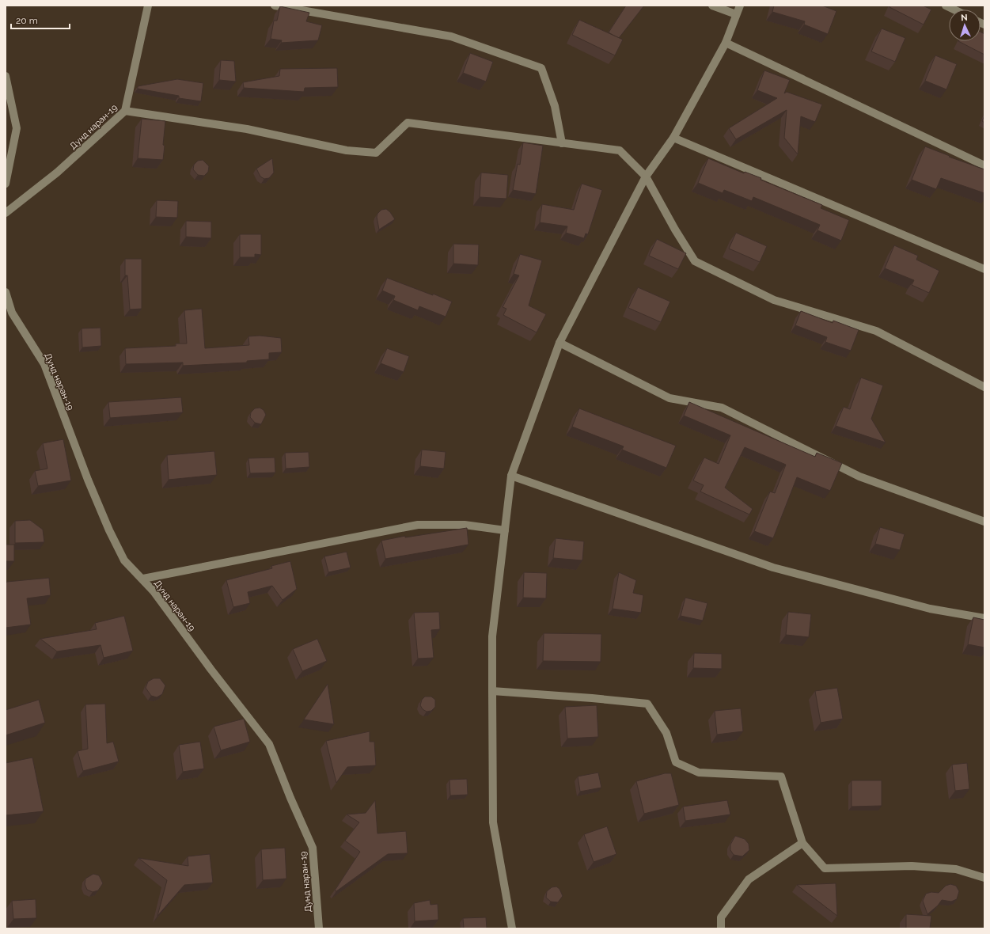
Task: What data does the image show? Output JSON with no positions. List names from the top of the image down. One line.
{"streets":{"street":["Дунд наран-19"]},"scale_bar":"20 m","north":"top"}
